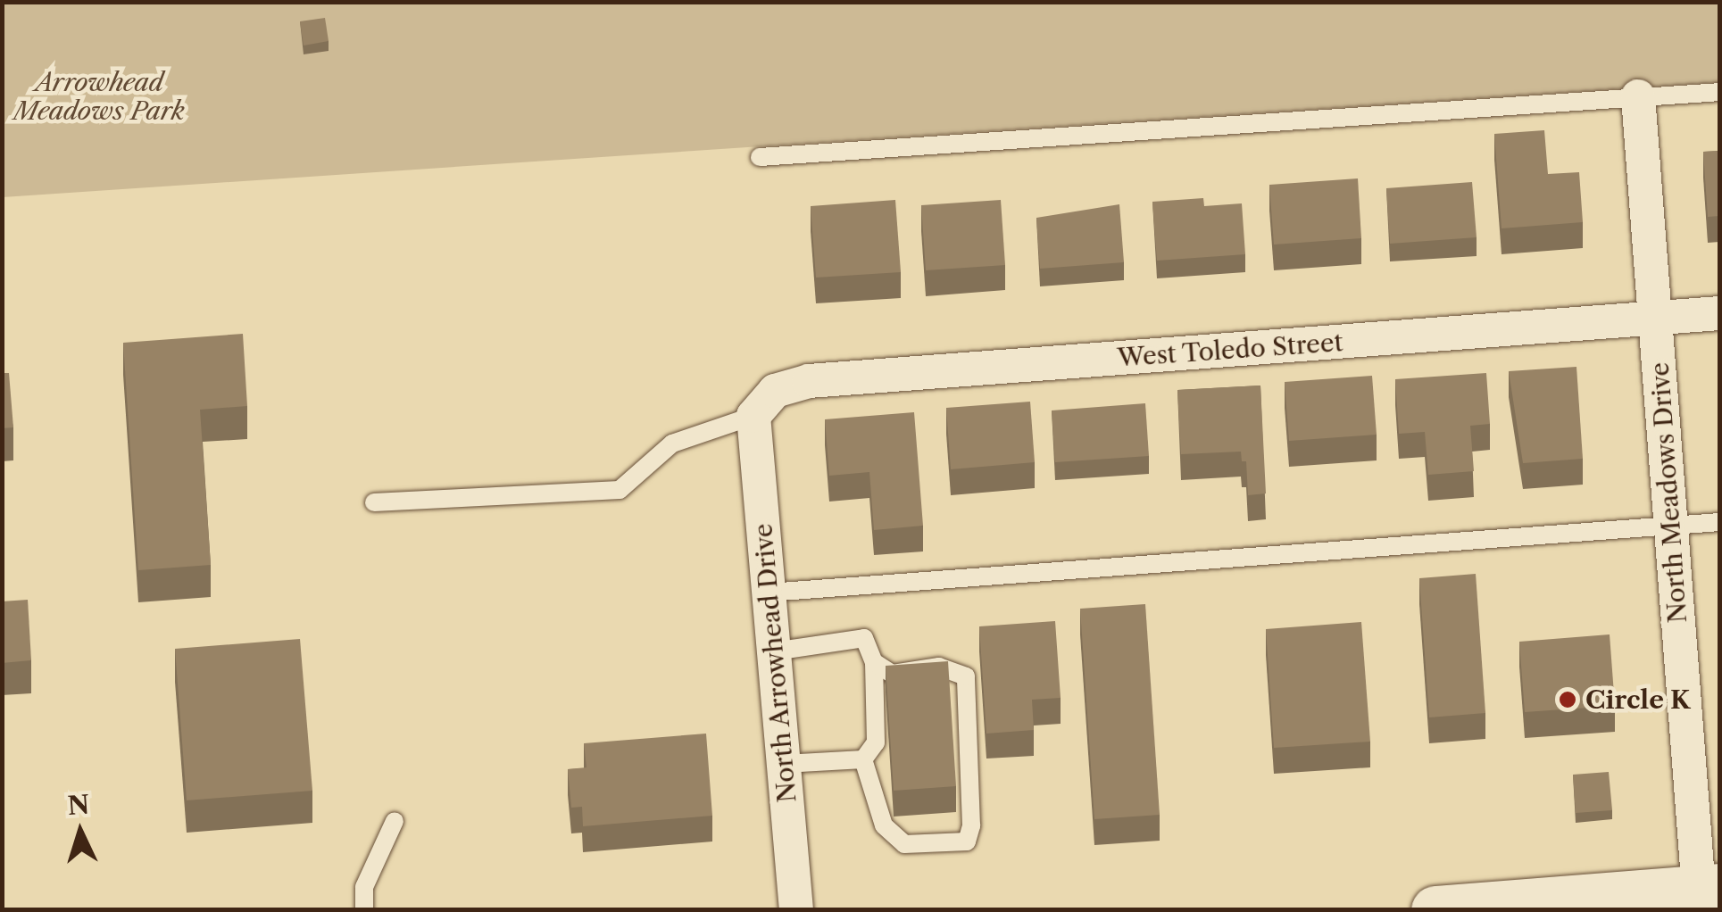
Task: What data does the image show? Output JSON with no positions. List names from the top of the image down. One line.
{"streets":{"street":["West Toledo Street","North Meadows Drive","North Arrowhead Drive"]},"crossings":[["West Toledo Street","North Meadows Drive"],["West Toledo Street","North Arrowhead Drive"]],"parks":["Arrowhead Meadows Park"],"places":["Circle K"],"north":"top"}
